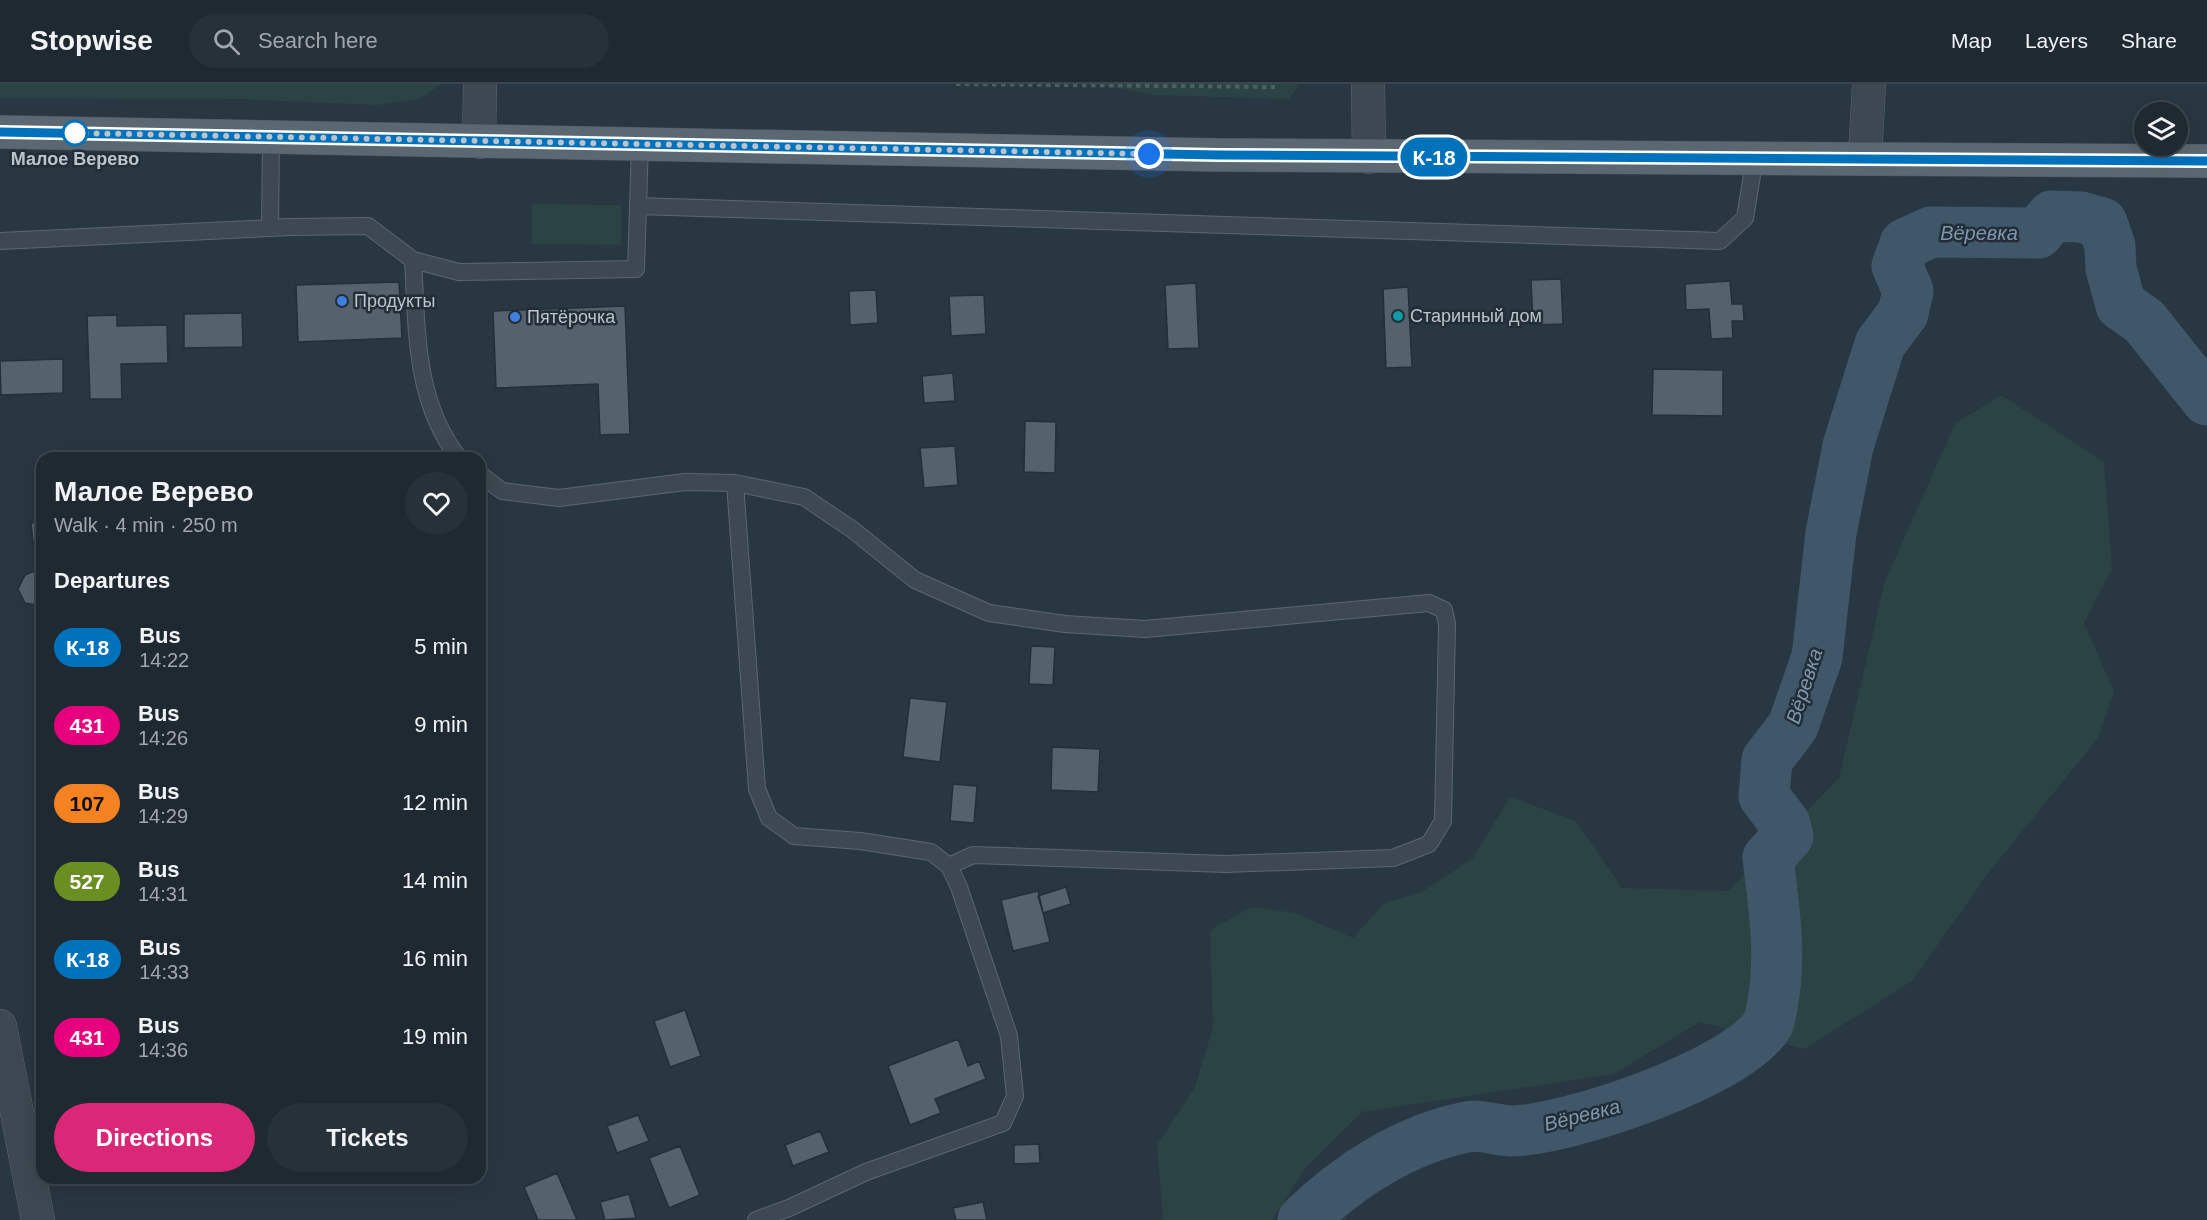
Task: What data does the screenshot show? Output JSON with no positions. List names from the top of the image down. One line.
{"water":["Вёревка"],"places":["Малое Верево","Продукты","Старинный дом","Пятёрочка"],"lines":["bus line К-18"],"page":{"header":"Stopwise","search":"Search here","nav":["Map","Layers","Share"],"on_map":"К-18","heading":[["Малое Верево","Walk · 4 min · 250 m"],"Departures"],"list":[{"mark":"К-18","name":"Bus","note":"14:22","value":"5 min"},{"mark":"431","name":"Bus","note":"14:26","value":"9 min"},{"mark":"107","name":"Bus","note":"14:29","value":"12 min"},{"mark":"527","name":"Bus","note":"14:31","value":"14 min"},{"mark":"К-18","name":"Bus","note":"14:33","value":"16 min"},{"mark":"431","name":"Bus","note":"14:36","value":"19 min"}],"buttons":["Directions","Tickets"]}}
